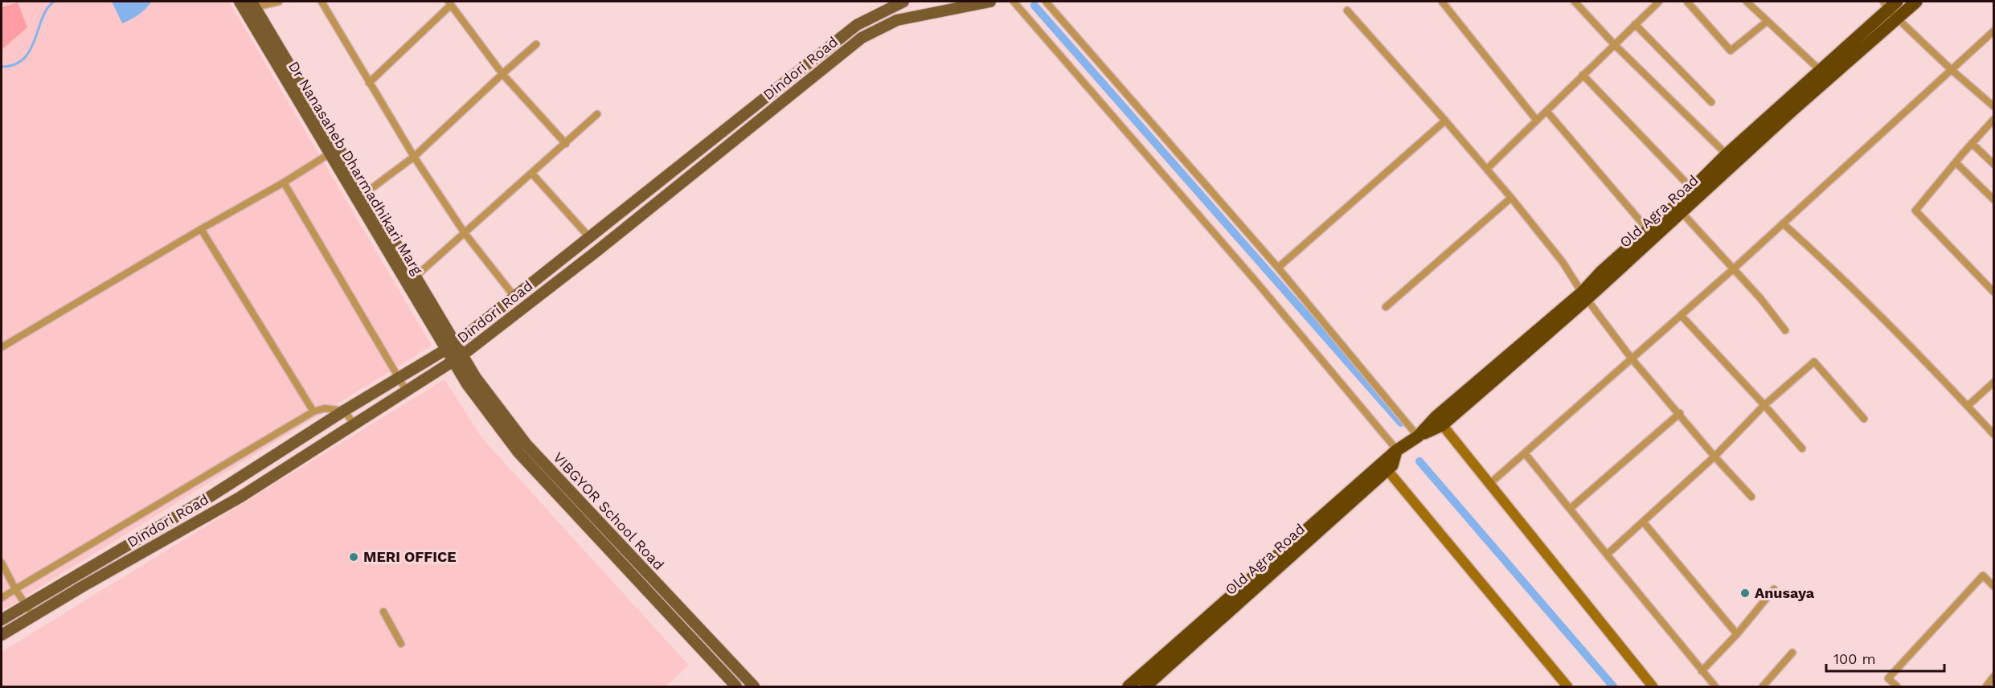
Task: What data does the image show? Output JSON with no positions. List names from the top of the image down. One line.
{"streets":{"highway":["Old Agra Road"],"main road":["Dindori Road","Dr Nanasaheb Dharmadhikari Marg","VIBGYOR School Road"]},"crossings":[["Dindori Road","VIBGYOR School Road"],["Dr Nanasaheb Dharmadhikari Marg","VIBGYOR School Road"]],"places":["MERI OFFICE","Anusaya"],"scale_bar":"100 m"}
